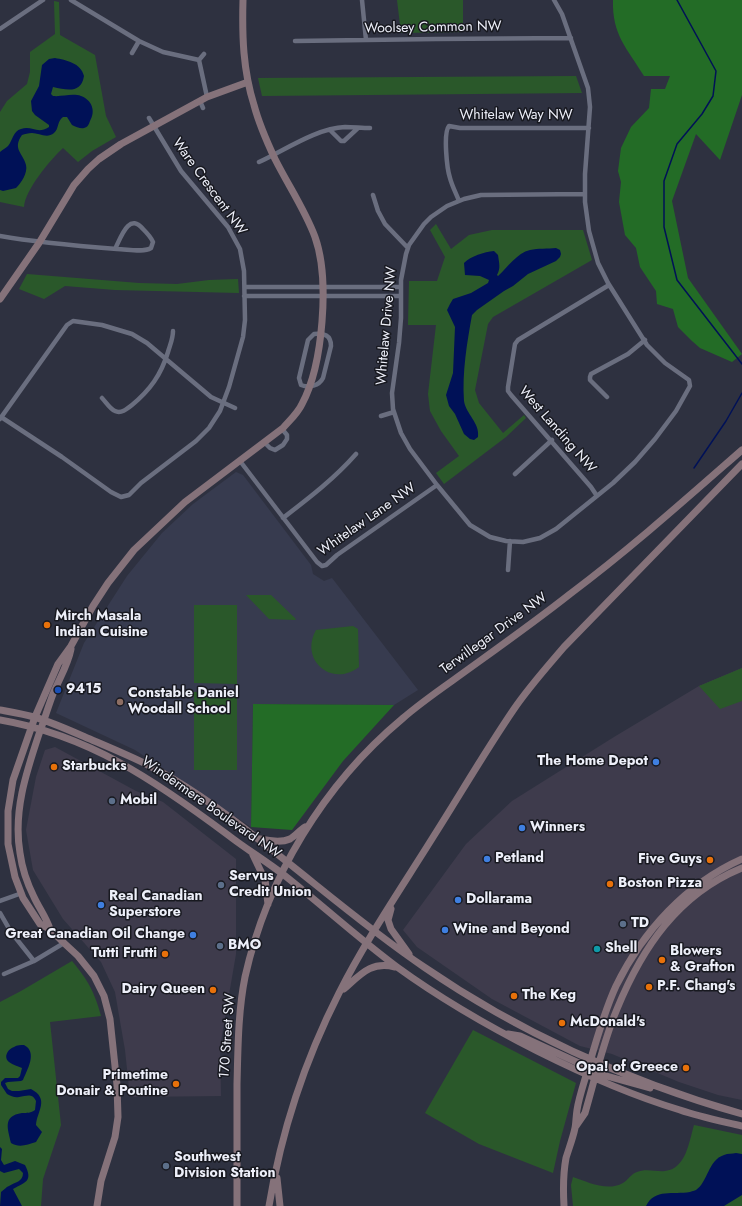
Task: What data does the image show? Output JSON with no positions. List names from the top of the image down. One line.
{"streets":{"street":["Woolsey Common NW","Whitelaw Way NW","Ware Crescent NW","Whitelaw Drive NW","West Landing NW","Whitelaw Lane NW","Terwillegar Drive NW","Windermere Boulevard NW","170 Street SW"]},"crossings":[["Whitelaw Way NW","Whitelaw Drive NW"],["Whitelaw Drive NW","West Landing NW"],["Whitelaw Drive NW","Whitelaw Lane NW"],["Terwillegar Drive NW","Windermere Boulevard NW"],["Terwillegar Drive NW","170 Street SW"],["Windermere Boulevard NW","170 Street SW"]],"places":["Mirch Masala Indian Cuisine","9415","Constable Daniel Woodall School","The Home Depot","Starbucks","Mobil","Winners","Petland","Five Guys","Boston Pizza","Servus Credit Union","Dollarama","Real Canadian Superstore","TD","Wine and Beyond","Great Canadian Oil Change","BMO","Shell","Tutti Frutti","Blowers & Grafton","P.F. Chang's","Dairy Queen","The Keg","McDonald's","Opa! of Greece","Primetime Donair & Poutine","Southwest Division Station"]}
